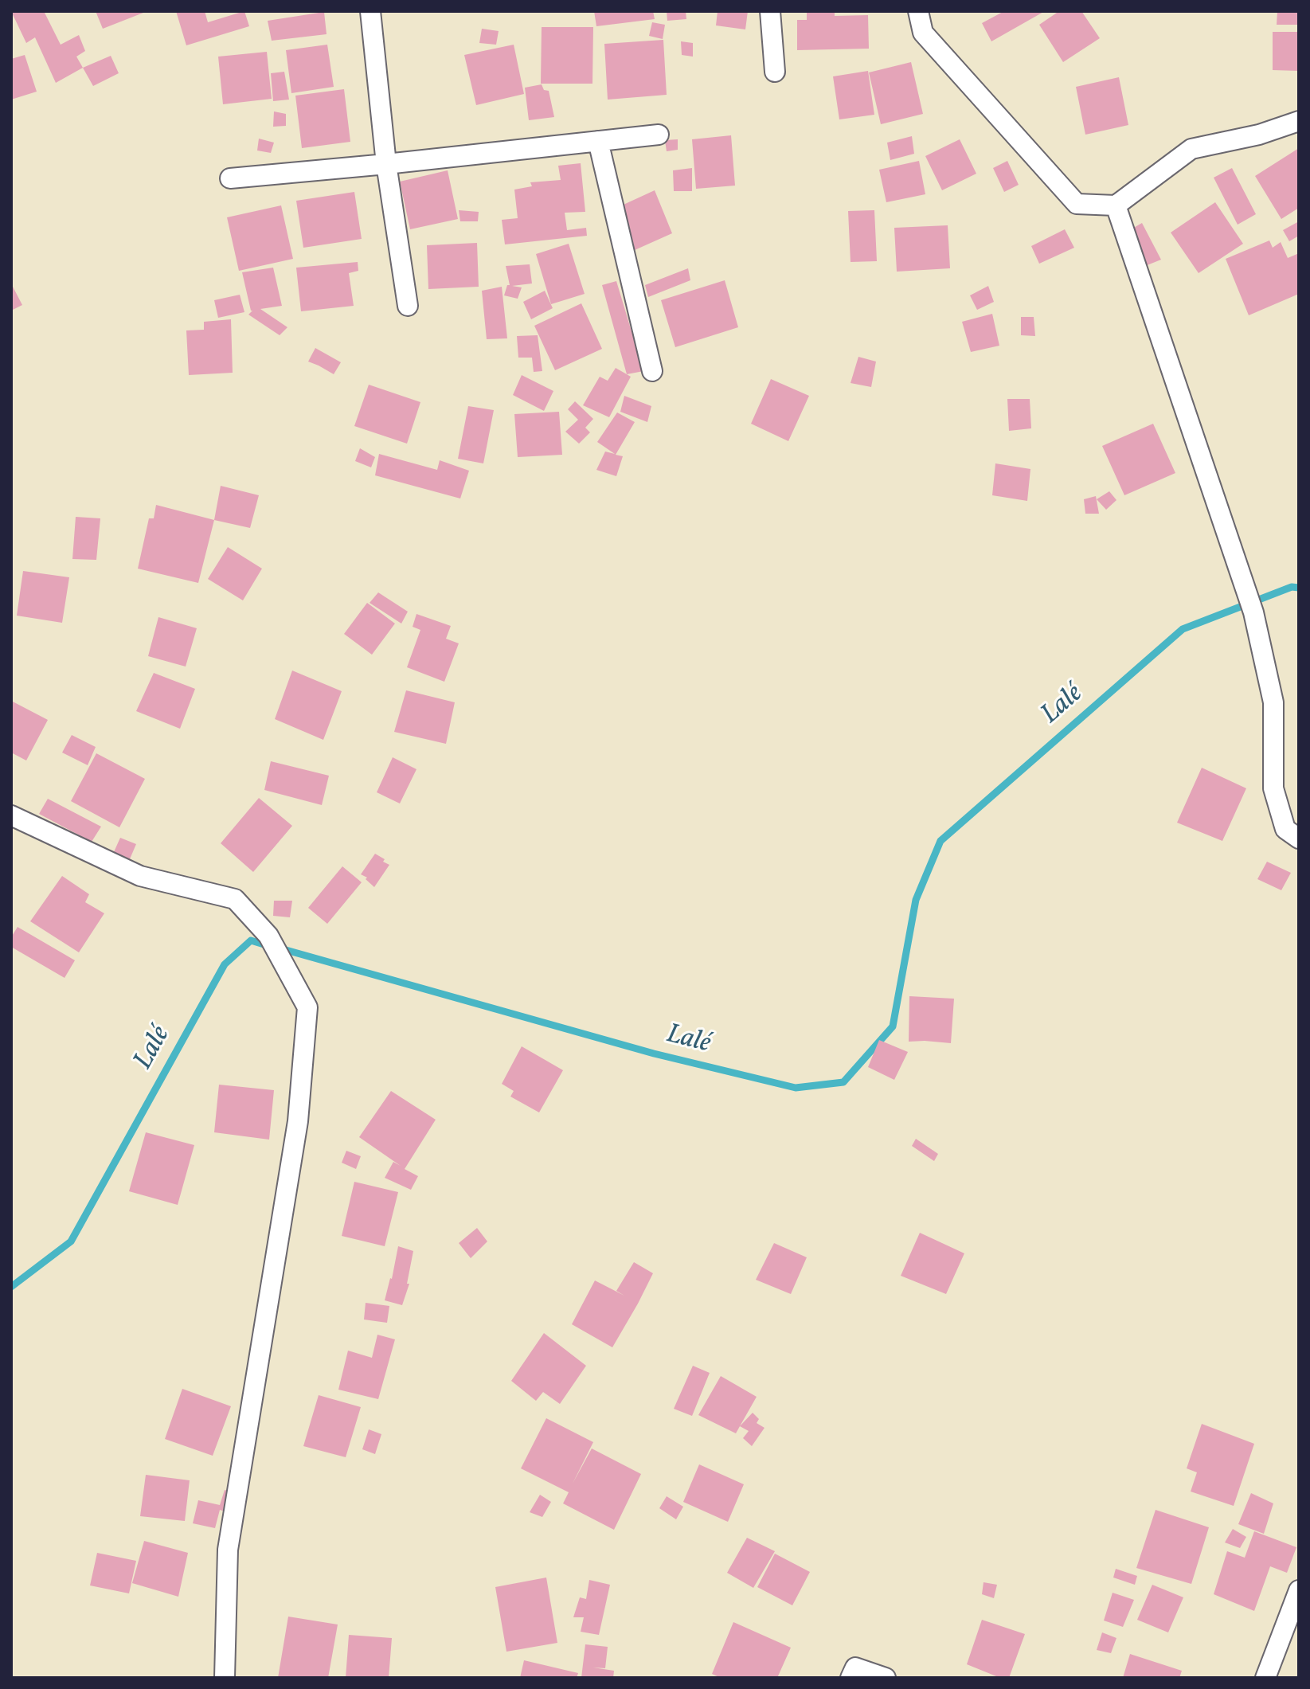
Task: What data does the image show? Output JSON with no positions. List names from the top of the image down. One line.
{"water":["Lalé"]}
